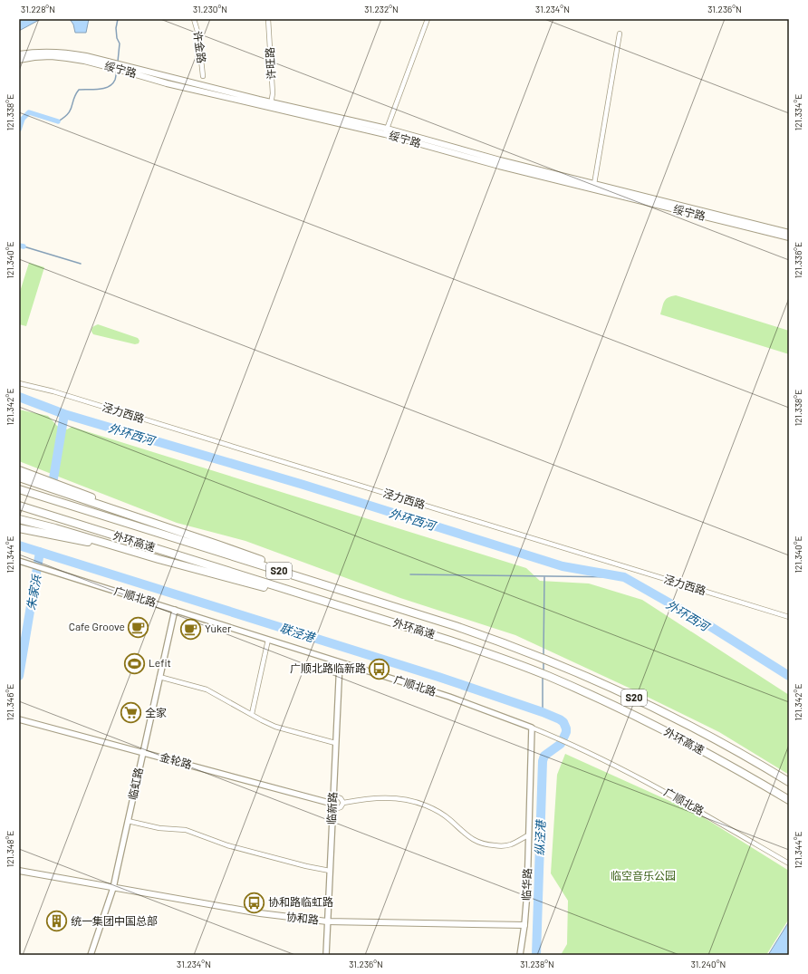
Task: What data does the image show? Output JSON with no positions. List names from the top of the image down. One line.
{"streets":{"highway":["外环高速","S20"],"main road":["绥宁路","协和路"],"street":["许金路","许旺路","泾力西路","广顺北路","金轮路","临虹路","临新路","临华路"]},"crossings":[["许旺路","绥宁路"],["广顺北路","临虹路"],["广顺北路","临新路"],["广顺北路","临华路"],["金轮路","临虹路"],["金轮路","临新路"],["临虹路","协和路"],["临新路","协和路"],["临华路","协和路"]],"water":["外环西河","朱家浜","联泾港","纵泾港"],"parks":["临空音乐公园"],"places":{"cafe":["Cafe Groove","Yuker"],"sports":["Lefit"],"bus stop":["广顺北路临新路","协和路临虹路"],"supermarket":["全家"],"building":["统一集团中国总部"]},"coordinates":["31.228°N","31.230°N","31.232°N","31.234°N","31.236°N","121.338°E","121.334°E","121.340°E","121.336°E","121.342°E","121.344°E","121.346°E","121.348°E","31.238°N","31.240°N"]}
